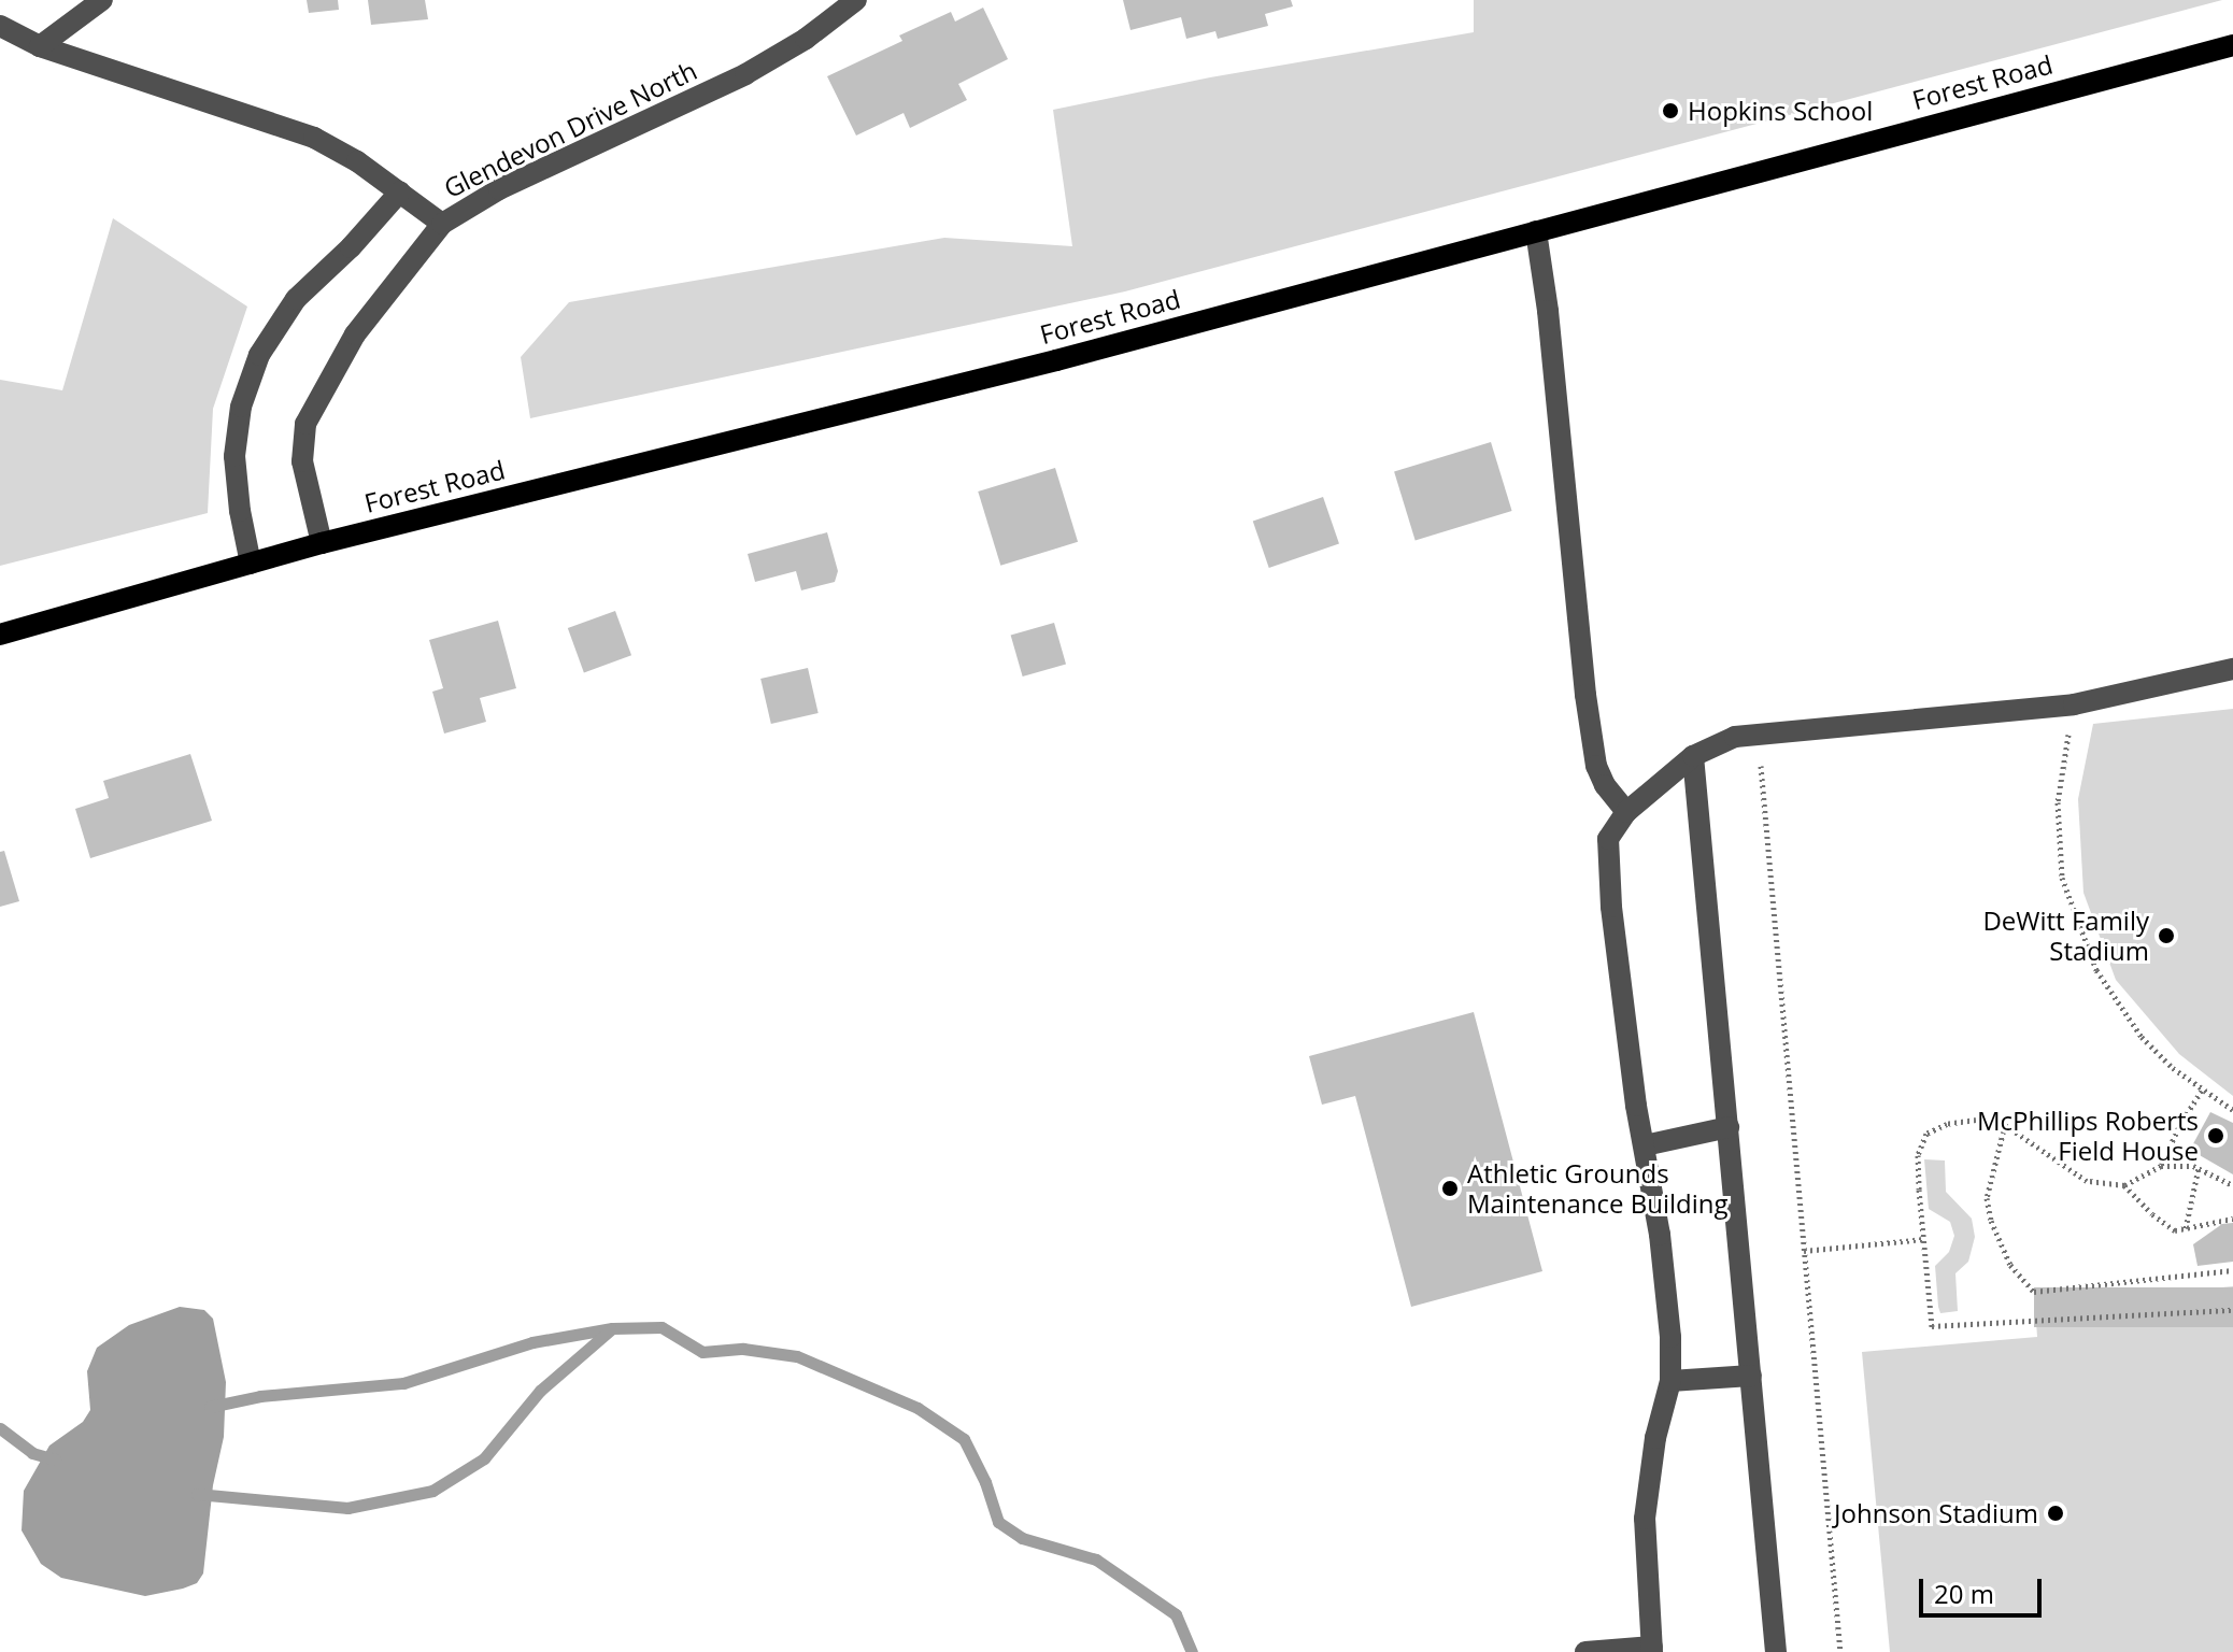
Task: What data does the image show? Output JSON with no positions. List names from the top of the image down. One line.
{"streets":{"main road":["Forest Road"],"street":["Glendevon Drive North"]},"crossings":[["Forest Road","Glendevon Drive North"]],"places":["Hopkins School","DeWitt Family Stadium","McPhillips Roberts Field House","Athletic Grounds Maintenance Building","Johnson Stadium"],"scale_bar":"20 m"}
